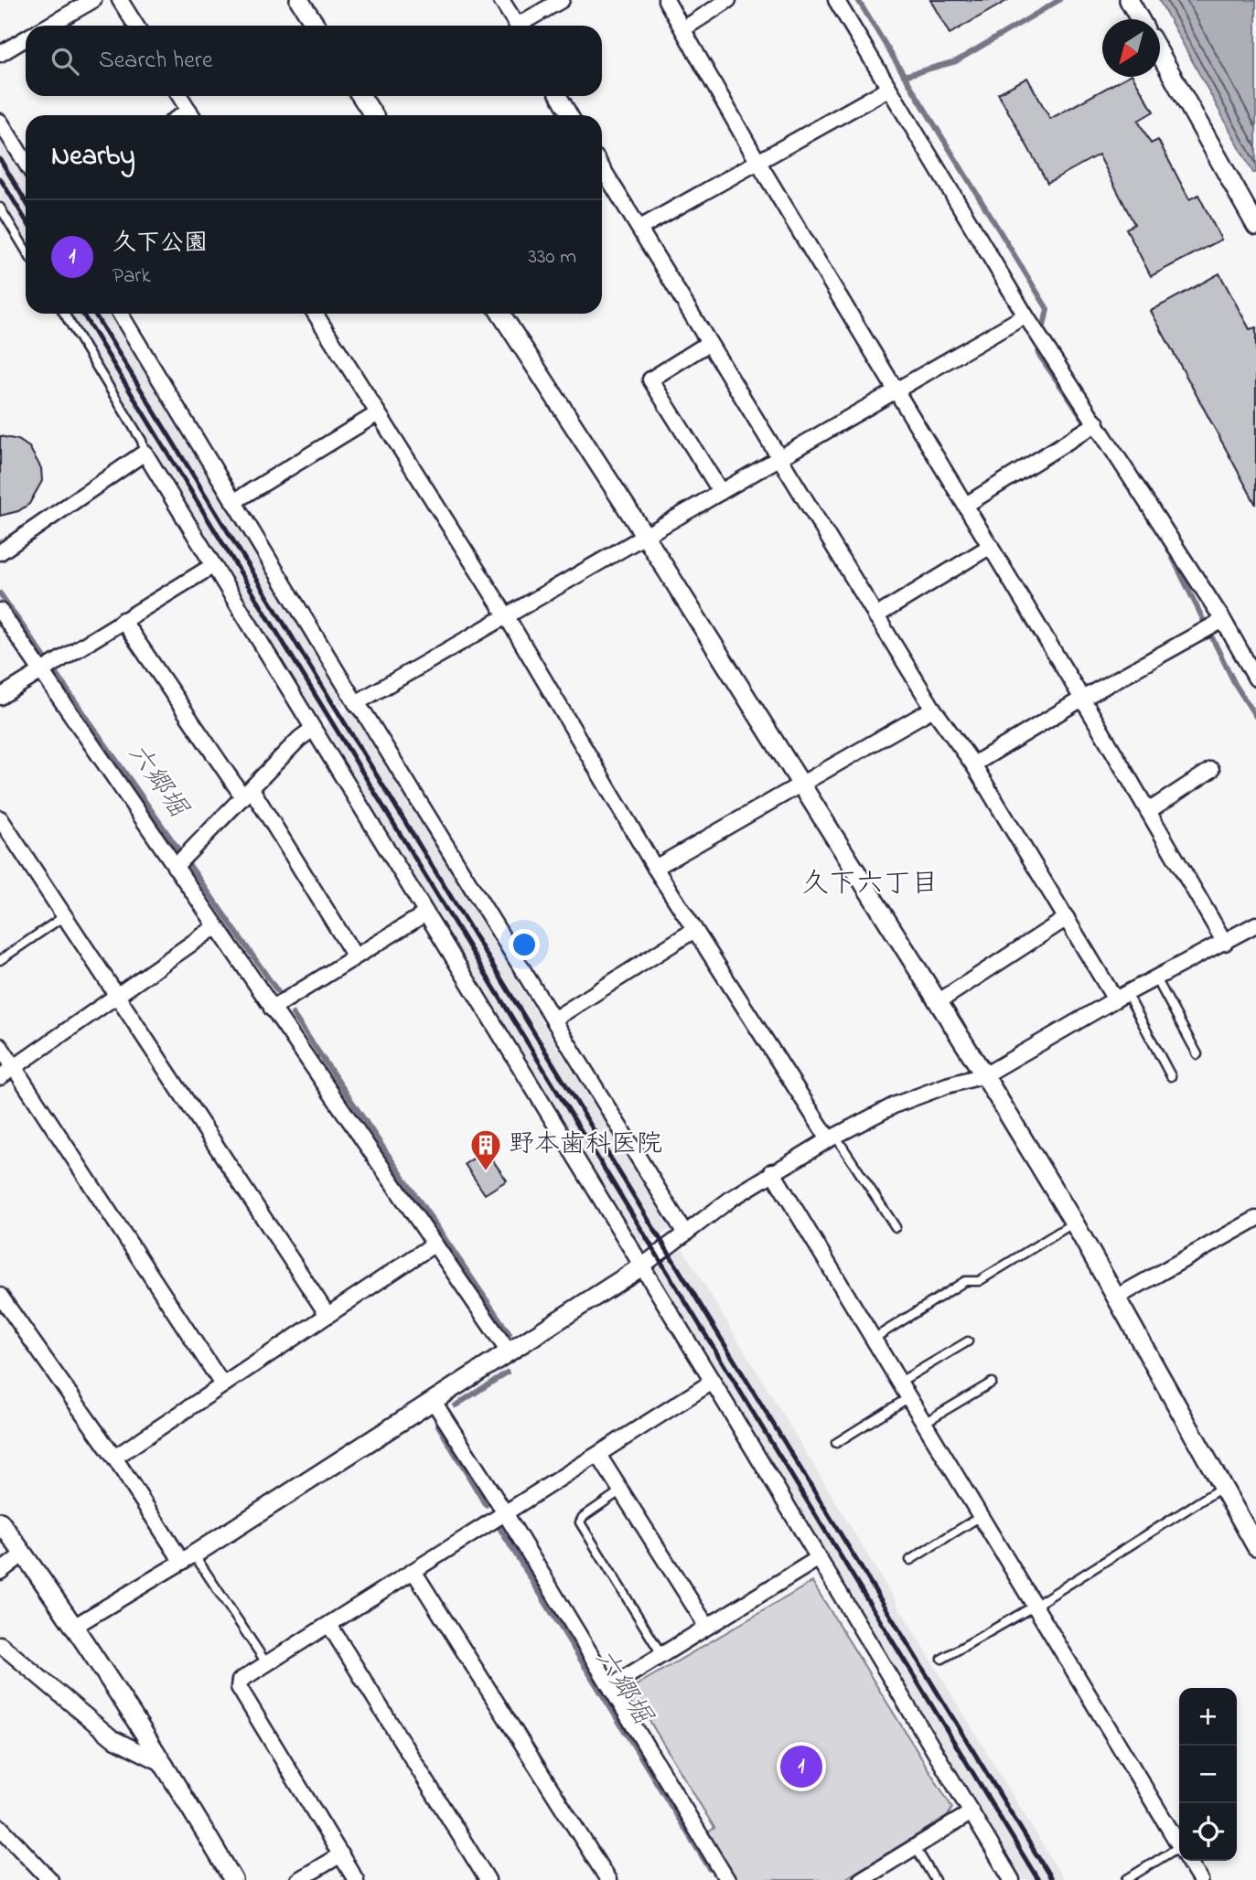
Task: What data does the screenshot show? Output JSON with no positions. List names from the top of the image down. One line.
{"districts":["久下六丁目"],"water":["六郷堀"],"places":{"building":["野本歯科医院"]},"north":"bottom left","page":{"search":"Search here","heading":"Nearby","list":[{"mark":"1","name":"久下公園","note":"Park","value":"330 m"}],"map_buttons":["+","−"],"pins":"1"}}
